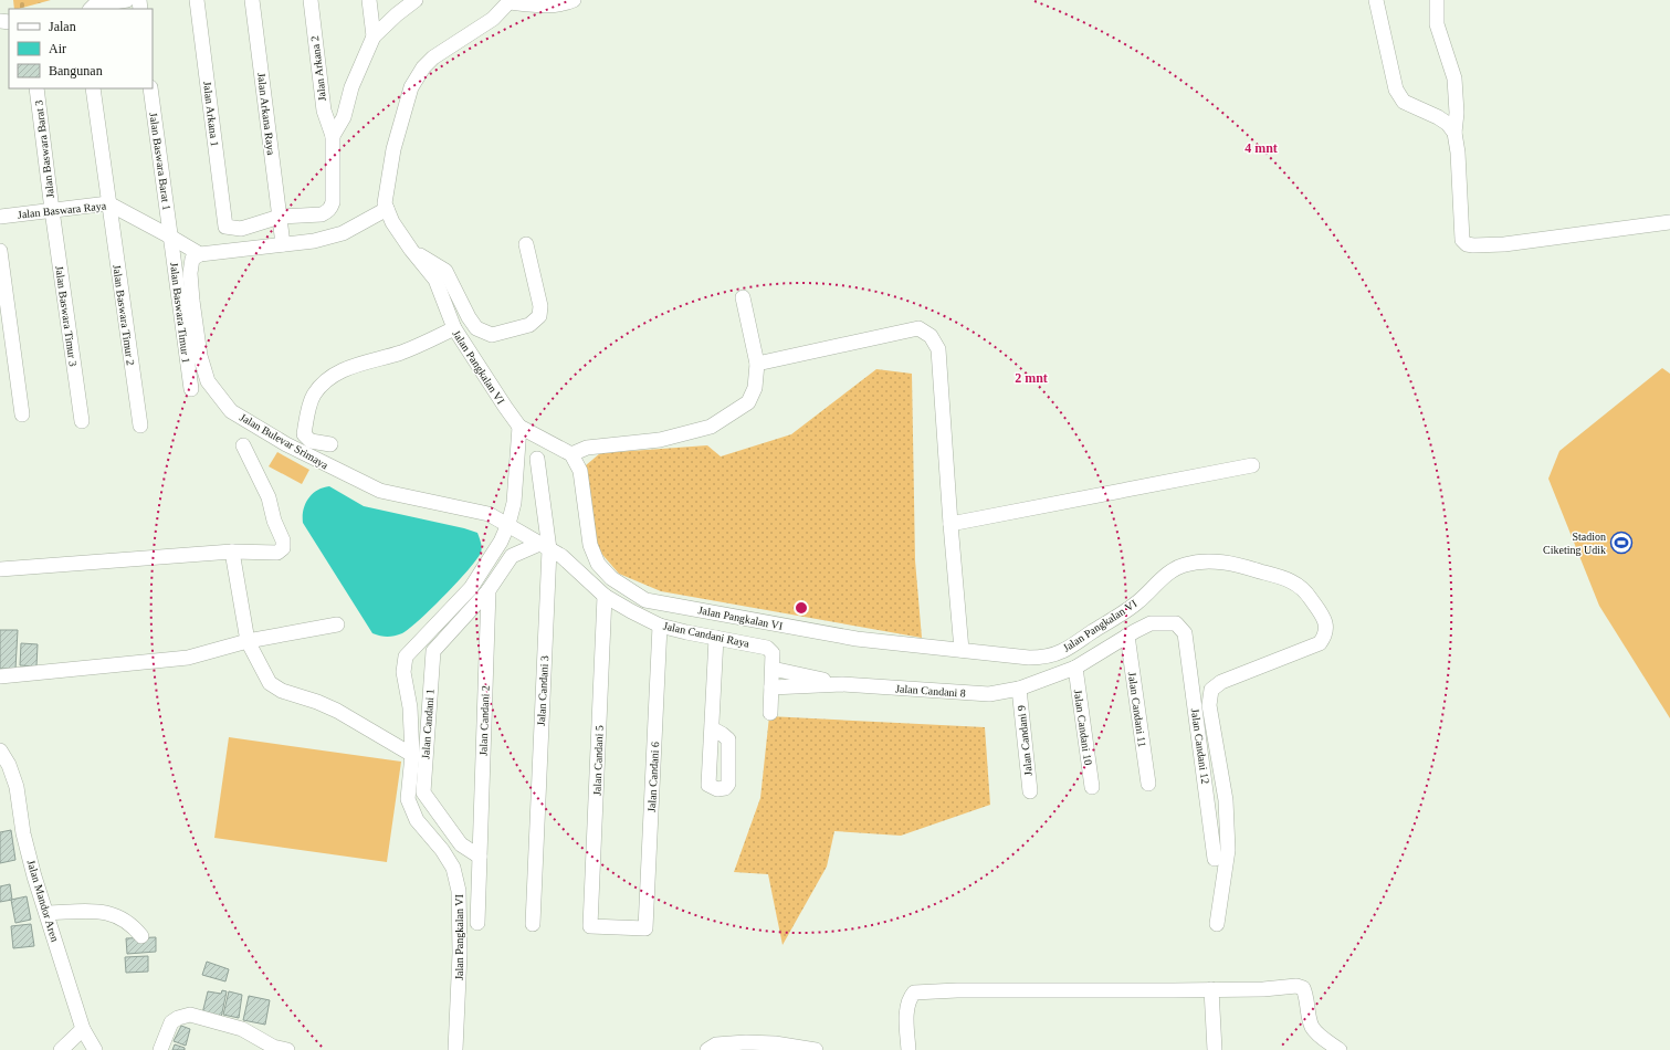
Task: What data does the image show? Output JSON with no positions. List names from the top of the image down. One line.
{"streets":{"street":["Jalan Arkana 2","Jalan Arkana 1","Jalan Arkana Raya","Jalan Baswara Barat 3","Jalan Baswara Barat 1","Jalan Baswara Raya","Jalan Baswara Timur 1","Jalan Baswara Timur 2","Jalan Baswara Timur 3","Jalan Pangkalan VI","Jalan Bulevar Srimaya","Jalan Candani Raya","Jalan Candani 3","Jalan Candani 8","Jalan Candani 11","Jalan Candani 2","Jalan Candani 1","Jalan Candani 10","Jalan Candani 9","Jalan Candani 12","Jalan Candani 5","Jalan Candani 6","Jalan Mandor Aren"]},"crossings":[["Jalan Arkana 1","Jalan Arkana Raya"],["Jalan Baswara Barat 3","Jalan Baswara Raya"],["Jalan Baswara Barat 3","Jalan Baswara Timur 3"],["Jalan Baswara Barat 1","Jalan Baswara Raya"],["Jalan Baswara Barat 1","Jalan Baswara Timur 1"],["Jalan Baswara Raya","Jalan Baswara Timur 1"],["Jalan Baswara Raya","Jalan Baswara Timur 2"],["Jalan Baswara Raya","Jalan Baswara Timur 3"],["Jalan Baswara Raya","Jalan Bulevar Srimaya"],["Jalan Pangkalan VI","Jalan Bulevar Srimaya"],["Jalan Pangkalan VI","Jalan Candani Raya"],["Jalan Bulevar Srimaya","Jalan Candani Raya"],["Jalan Candani Raya","Jalan Candani 3"],["Jalan Candani Raya","Jalan Candani 8"],["Jalan Candani Raya","Jalan Candani 5"],["Jalan Candani Raya","Jalan Candani 6"],["Jalan Candani 8","Jalan Candani 11"],["Jalan Candani 8","Jalan Candani 10"],["Jalan Candani 8","Jalan Candani 9"],["Jalan Candani 8","Jalan Candani 12"],["Jalan Candani 2","Jalan Candani 1"],["Jalan Candani 5","Jalan Candani 6"]],"places":{"sports":["Stadion Ciketing Udik"]},"legend":["Jalan","Air","Bangunan"],"rings":["4 mnt","2 mnt"]}
